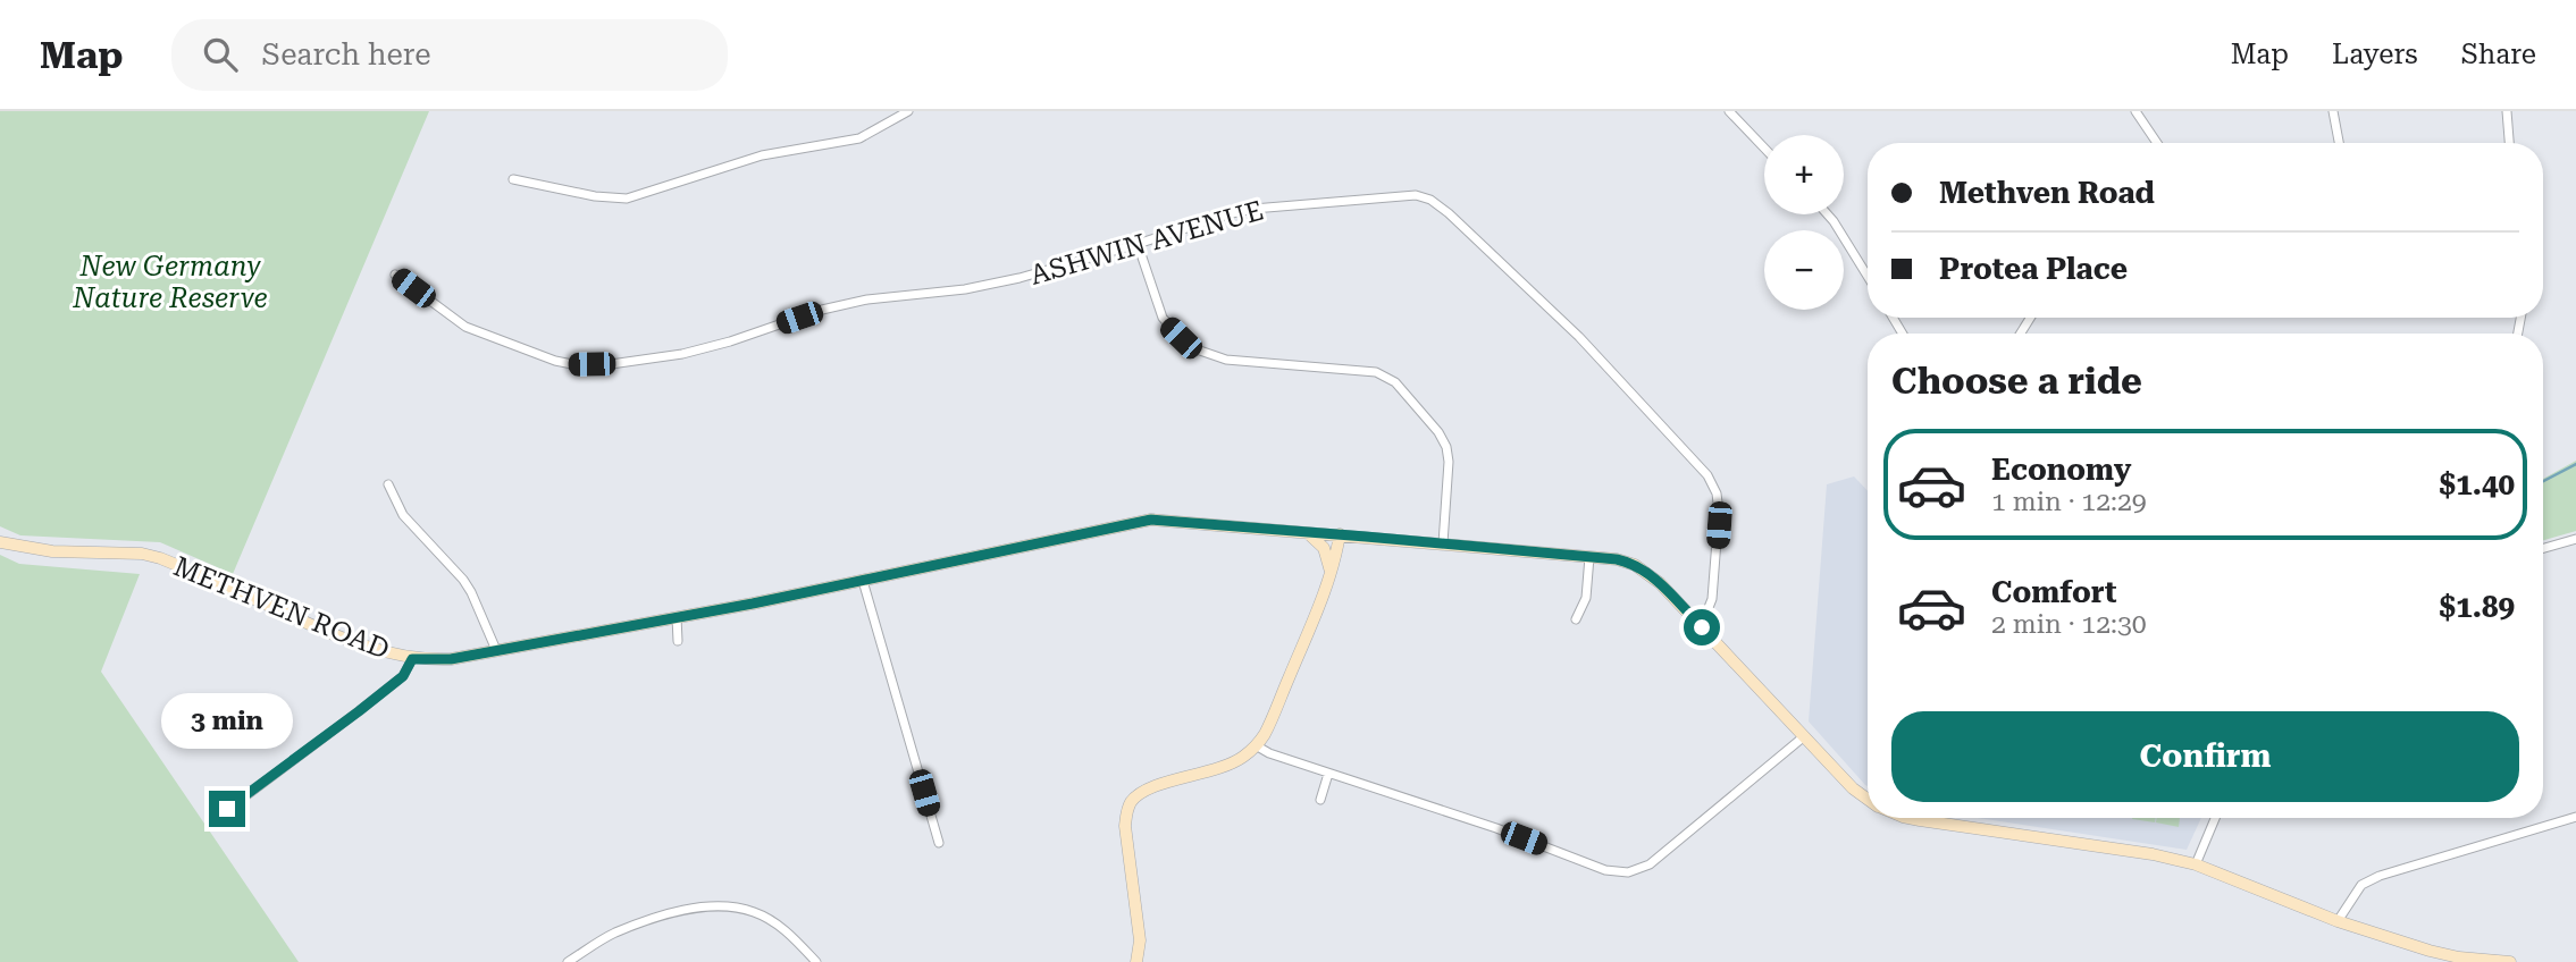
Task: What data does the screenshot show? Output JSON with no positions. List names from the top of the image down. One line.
{"streets":{"street":["ASHWIN AVENUE","METHVEN ROAD"]},"crossings":[["ASHWIN AVENUE","METHVEN ROAD"]],"parks":["New Germany Nature Reserve"],"page":{"header":"Map","search":"Search here","nav":["Map","Layers","Share"],"map_buttons":["+","−"],"banner":["Methven Road","Protea Place"],"heading":"Choose a ride","list":[{"name":"Economy","note":"1 min · 12:29","value":"$1.40"},{"name":"Comfort","note":"2 min · 12:30","value":"$1.89"}],"bubble":"3 min","buttons":"Confirm"}}
